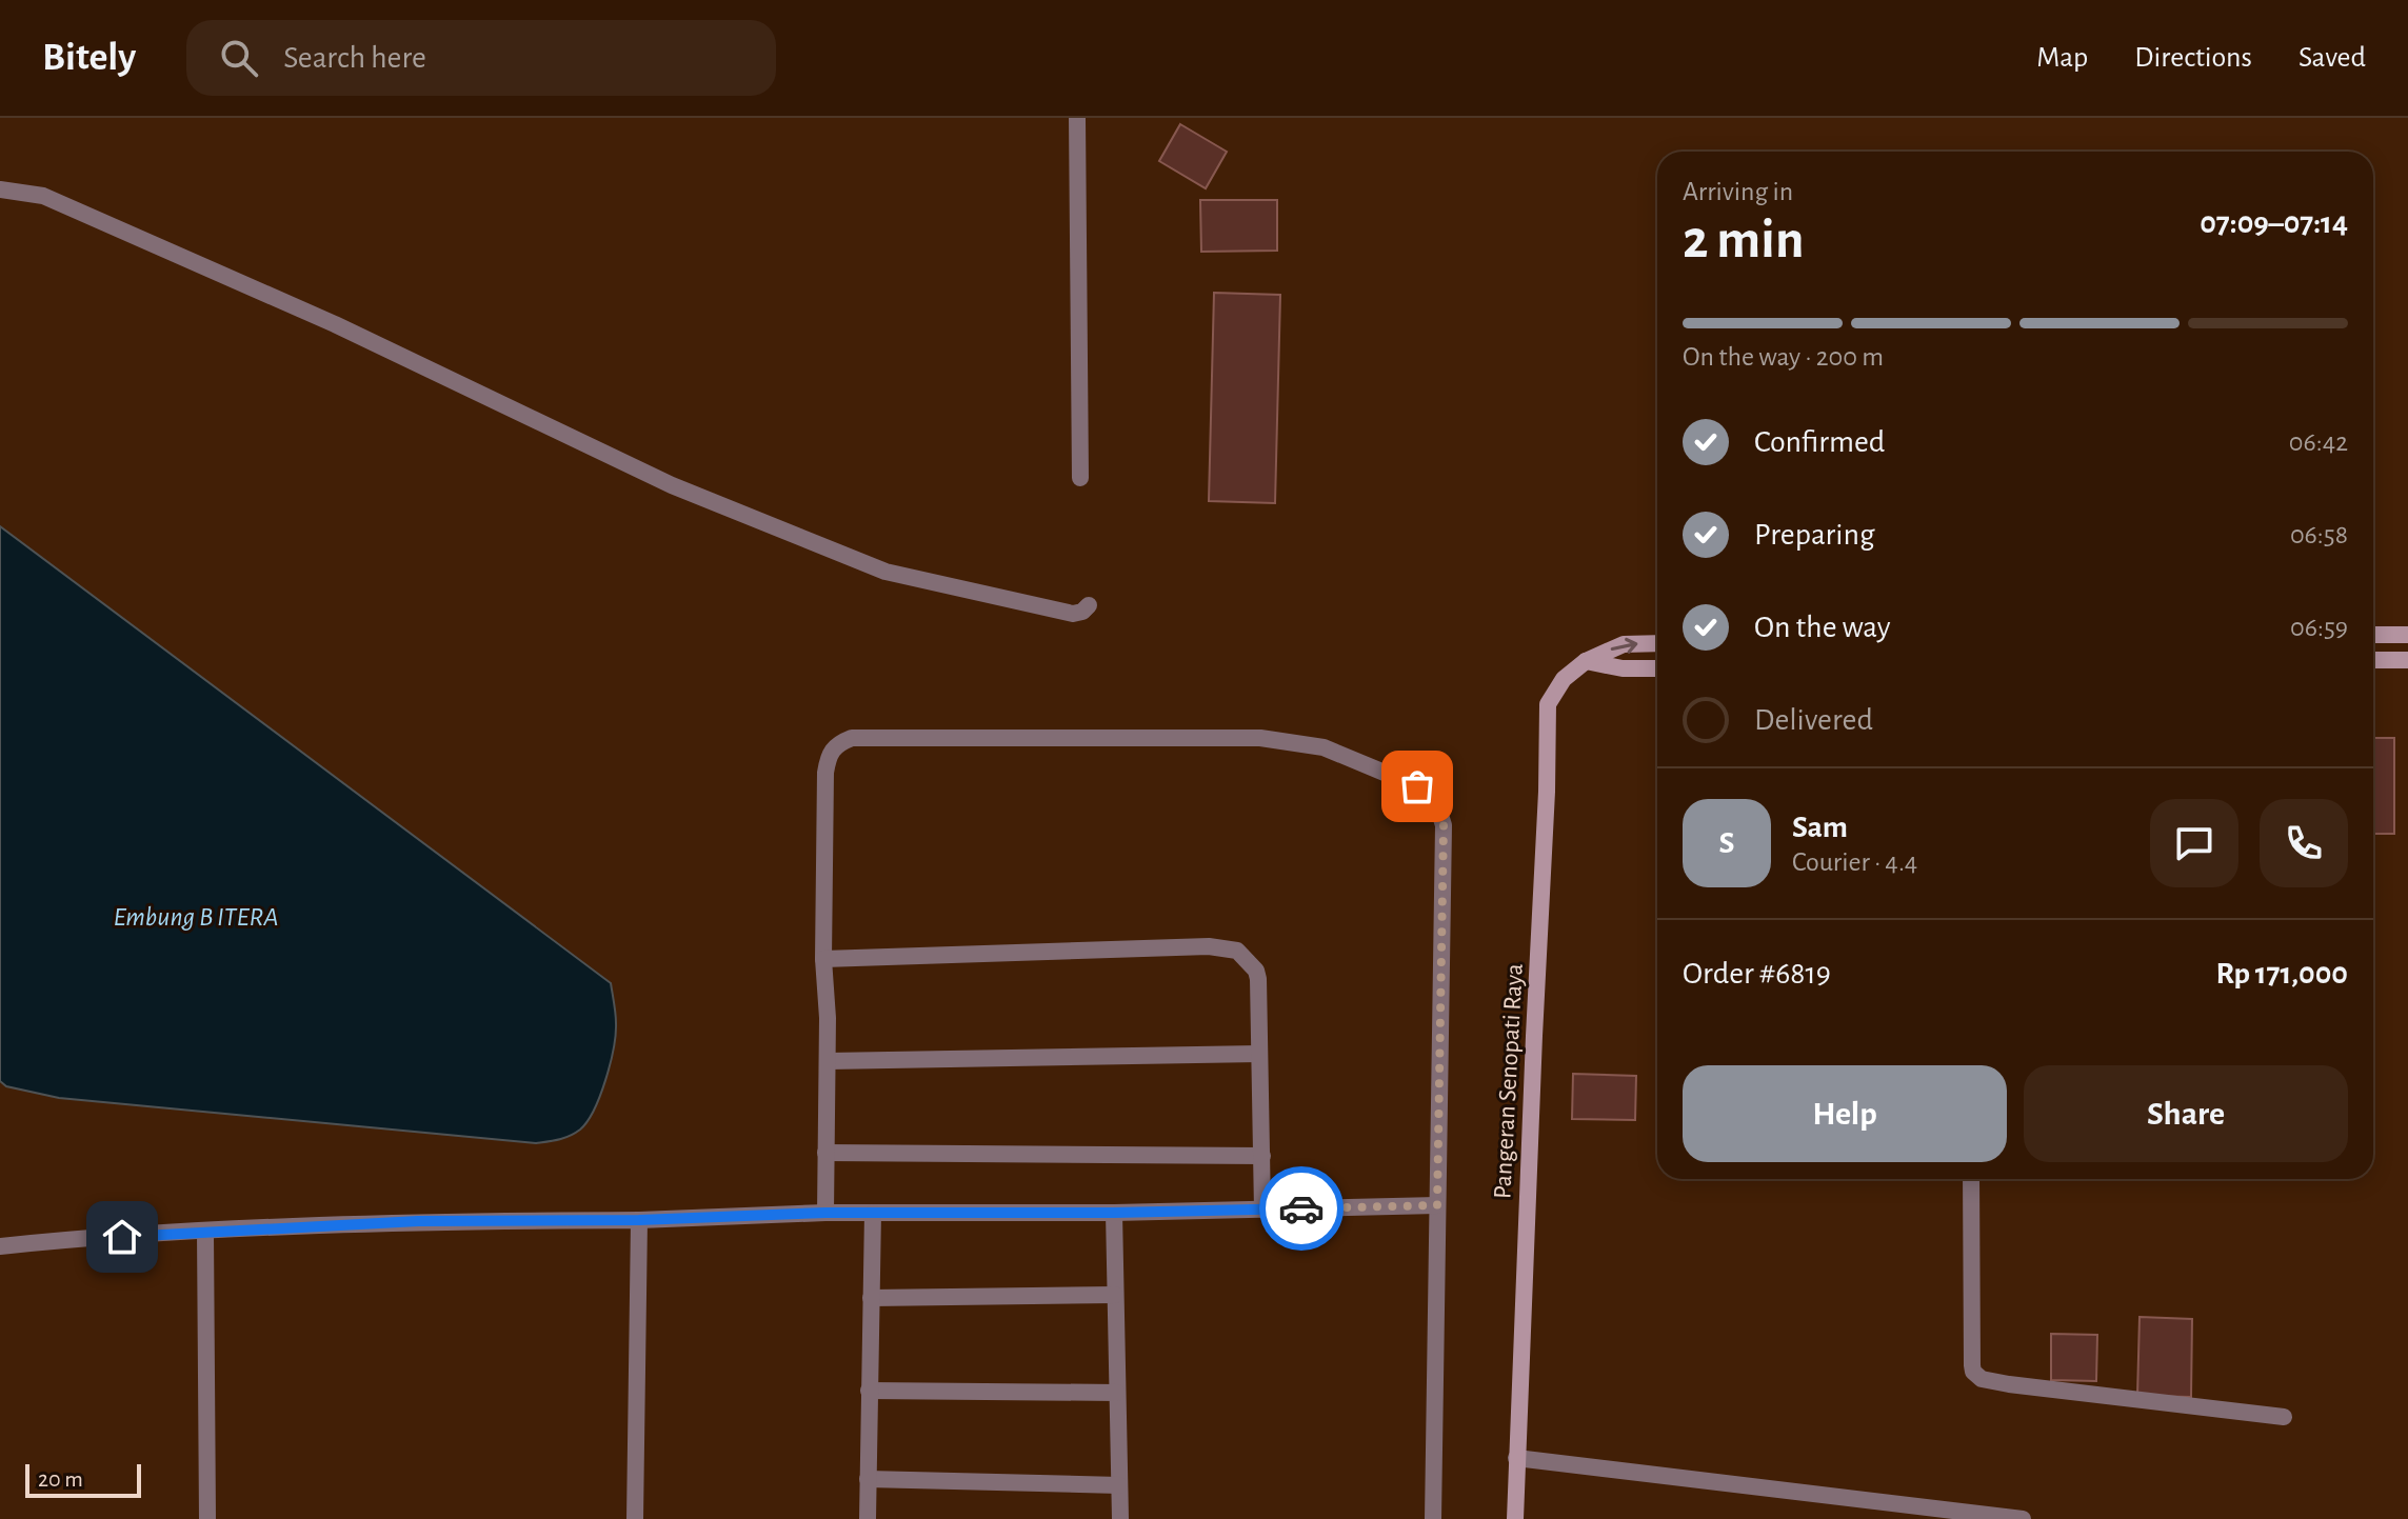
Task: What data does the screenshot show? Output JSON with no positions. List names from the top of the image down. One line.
{"streets":{"street":["Pangeran Senopati Raya"]},"water":["Embung B ITERA"],"scale_bar":"20 m","page":{"header":"Bitely","search":"Search here","nav":["Map","Directions","Saved"],"heading":["2 min","Arriving in","07:09–07:14"],"panel":["Sam","Courier · 4.4","Order #6819","Rp 171,000"],"bar":"On the way · 200 m","list":[["Confirmed","06:42"],["Preparing","06:58"],["On the way","06:59"],"Delivered"],"round":"S","buttons":["Help","Share"],"scale":"20 m"}}
